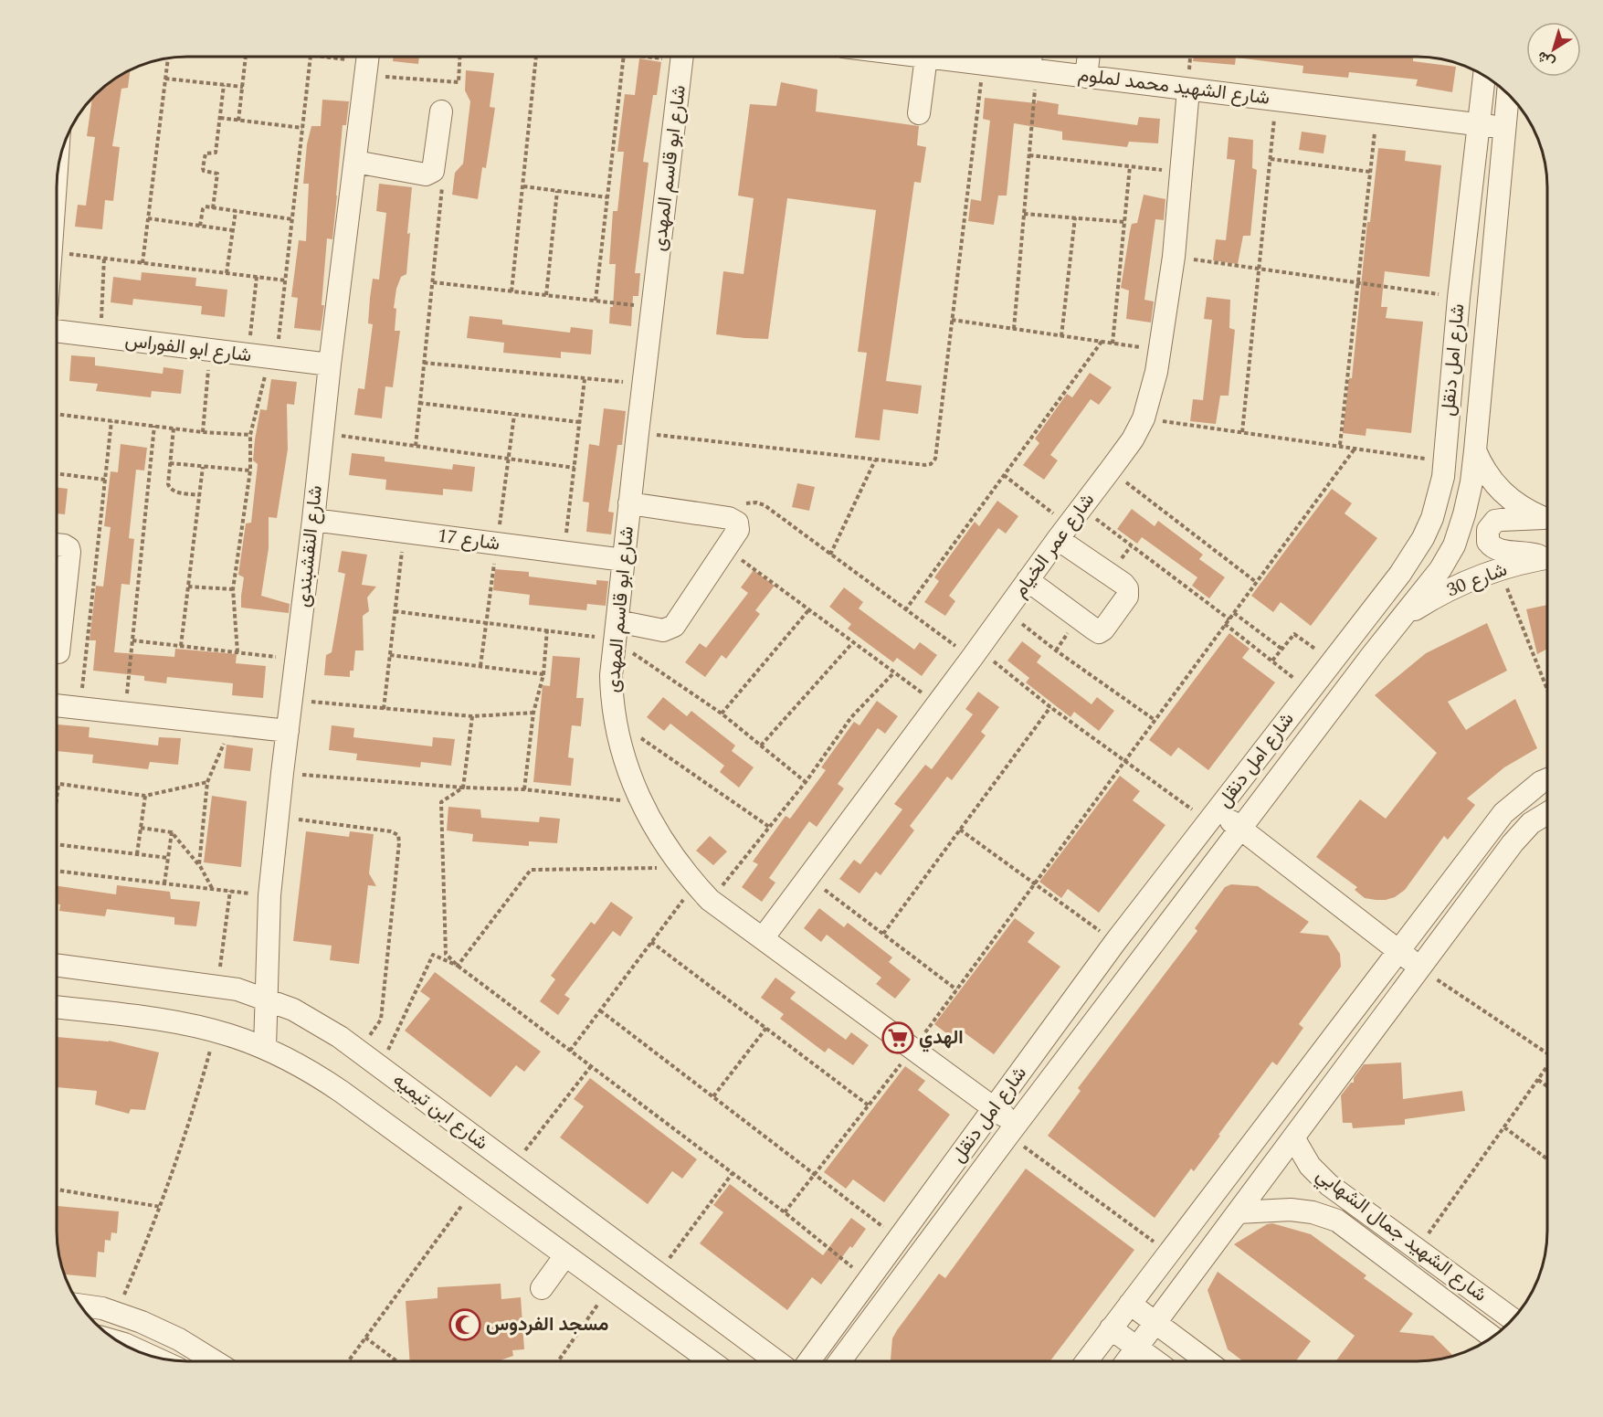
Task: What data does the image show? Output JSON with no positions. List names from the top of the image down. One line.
{"streets":{"street":["شارع الشهيد محمد لملوم","شارع ابو قاسم المهدى","شارع ابو الفوراس","شارع امل دنقل","شارع 17","شارع عمر الخيام","شارع النقشبندى","شارع 30","شارع ابن تيميه","شارع الشهيد جمال الشهابي"]},"crossings":[["شارع الشهيد محمد لملوم","شارع امل دنقل"],["شارع الشهيد محمد لملوم","شارع عمر الخيام"],["شارع ابو قاسم المهدى","شارع امل دنقل"],["شارع ابو قاسم المهدى","شارع 17"],["شارع ابو قاسم المهدى","شارع عمر الخيام"],["شارع ابو الفوراس","شارع النقشبندى"],["شارع امل دنقل","شارع 30"],["شارع 17","شارع النقشبندى"],["شارع النقشبندى","شارع ابن تيميه"]],"places":{"supermarket":["الهدي"],"mosque":["مسجد الفردوس"]},"north":"bottom left"}
